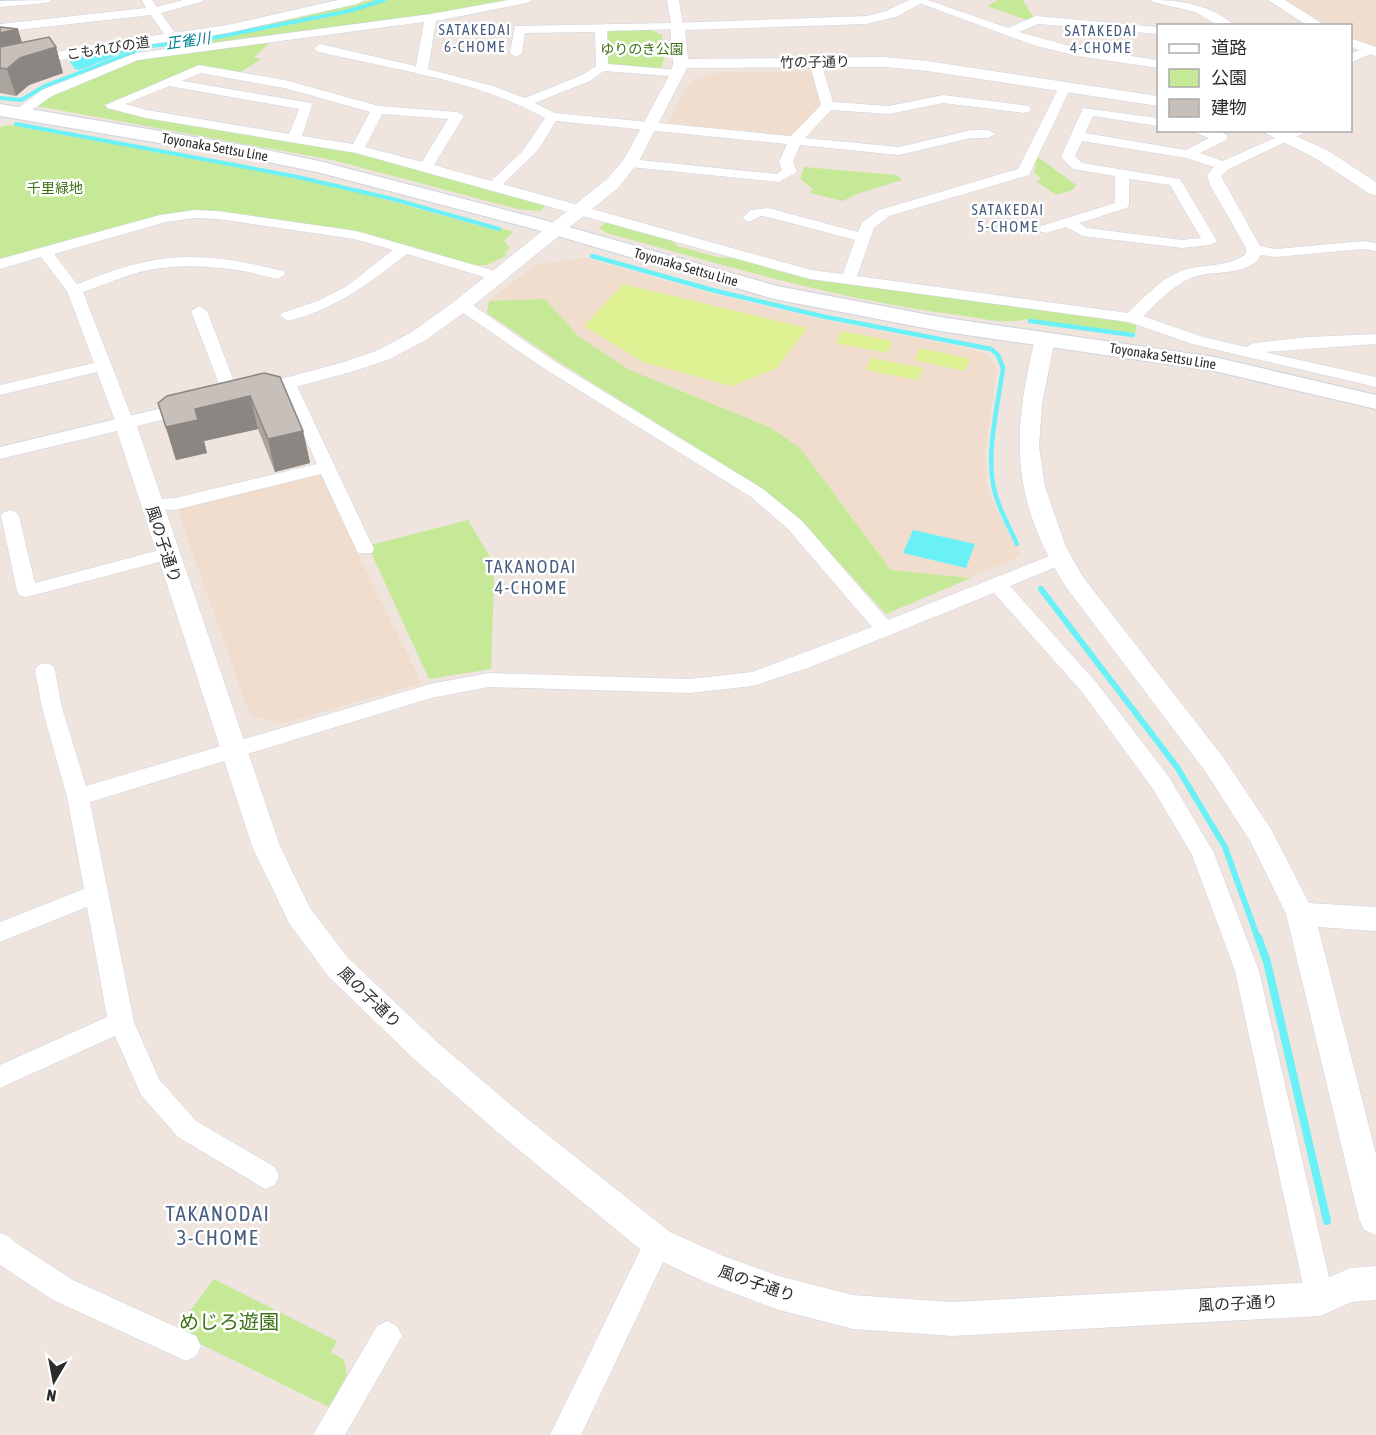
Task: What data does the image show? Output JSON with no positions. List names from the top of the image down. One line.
{"streets":{"main road":["Toyonaka Settsu Line"],"street":["こもれびの道","竹の子通り","風の子通り"]},"districts":["SATAKEDAI 6-CHOME","SATAKEDAI 4-CHOME","SATAKEDAI 5-CHOME","TAKANODAI 4-CHOME","TAKANODAI 3-CHOME"],"water":["正雀川"],"parks":["ゆりのき公園","千里緑地","めじろ遊園"],"legend":["道路","公園","建物"],"north":"bottom"}
